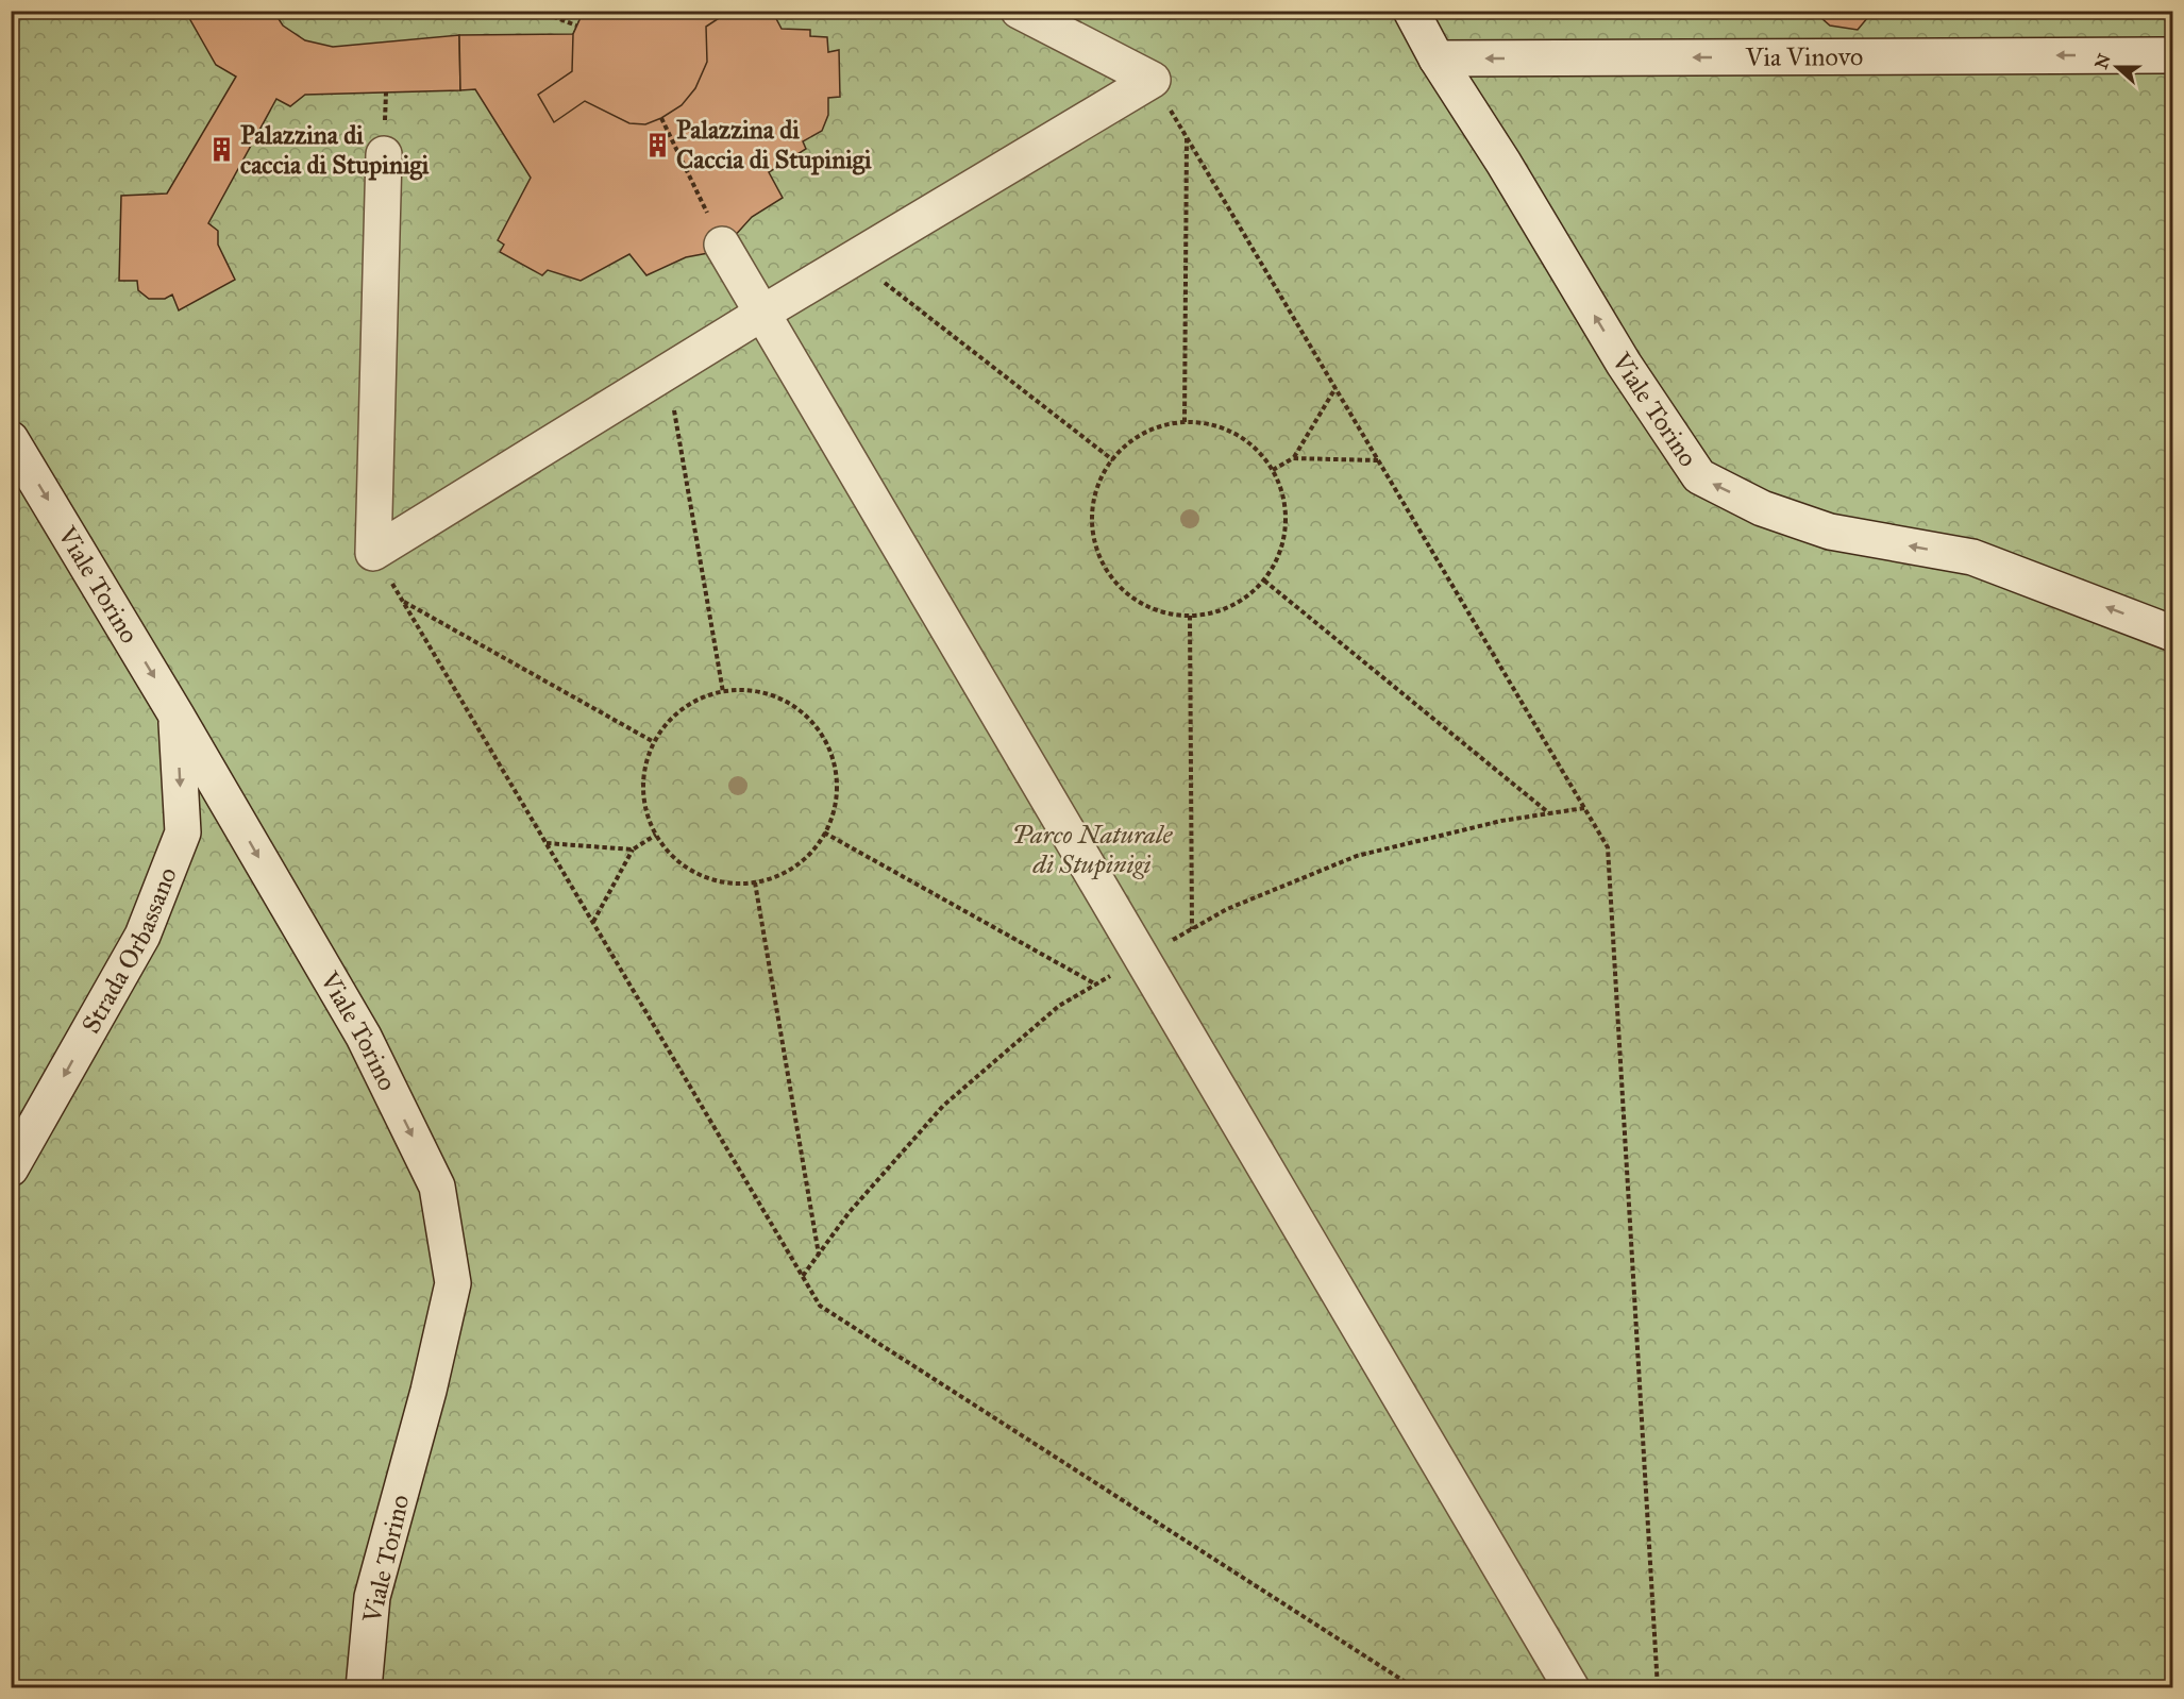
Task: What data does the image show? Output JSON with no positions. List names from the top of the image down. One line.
{"streets":{"main road":["Via Vinovo","Viale Torino","Strada Orbassano"]},"crossings":[["Via Vinovo","Viale Torino"],["Viale Torino","Strada Orbassano"]],"one_way":["Via Vinovo","Strada Orbassano"],"parks":["Parco Naturale di Stupinigi"],"places":{"building":["Palazzina di Caccia di Stupinigi","Palazzina di caccia di Stupinigi"]},"north":"left"}
